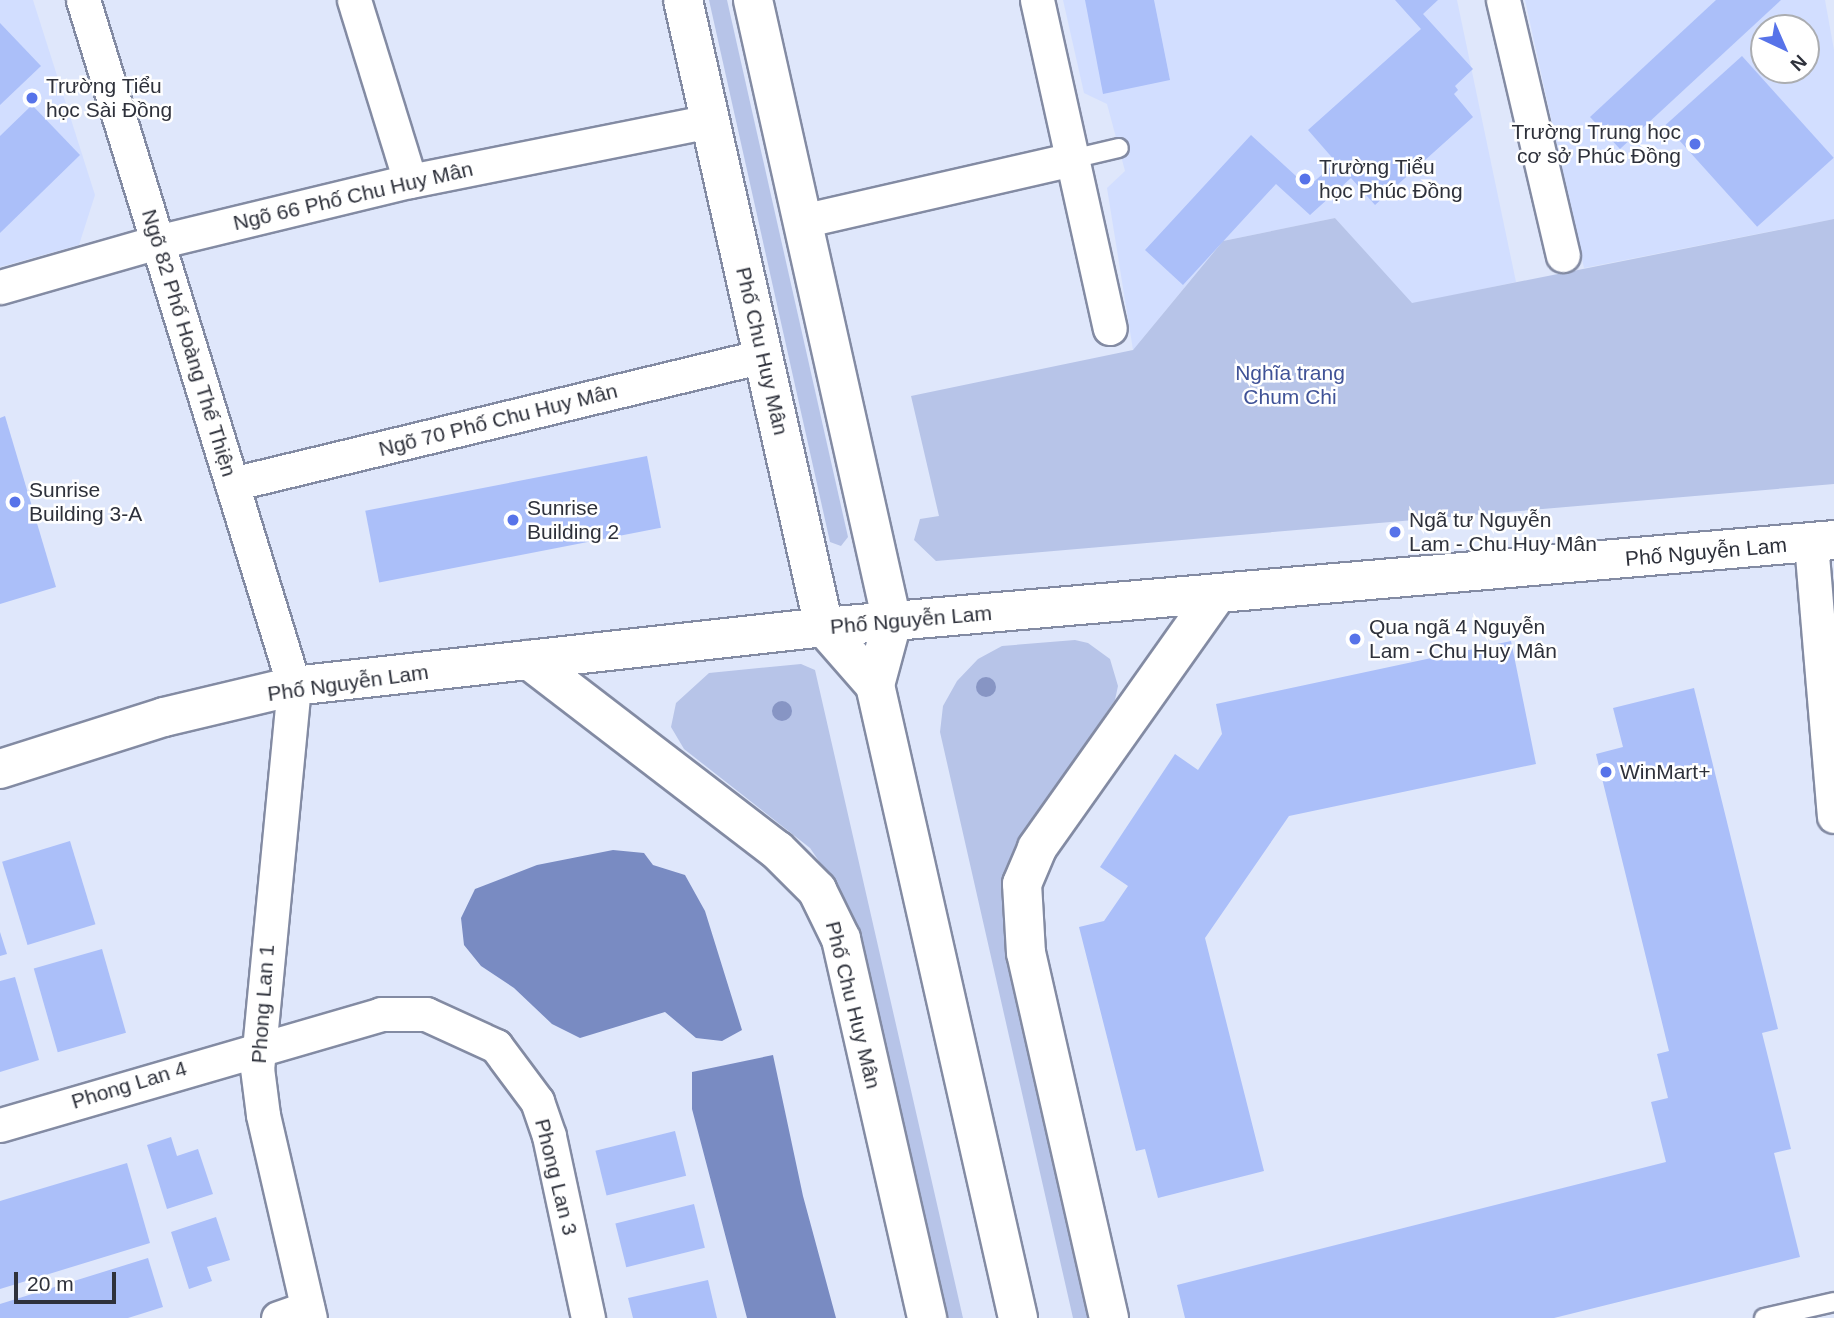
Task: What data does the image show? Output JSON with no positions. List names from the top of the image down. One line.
{"streets":{"main road":["Phố Chu Huy Mân","Phố Nguyễn Lam"],"street":["Ngõ 66 Phố Chu Huy Mân","Ngõ 82 Phố Hoàng Thế Thiện","Ngõ 70 Phố Chu Huy Mân","Phong Lan 1","Phong Lan 4","Phong Lan 3"]},"crossings":[["Ngõ 66 Phố Chu Huy Mân","Ngõ 82 Phố Hoàng Thế Thiện"],["Ngõ 66 Phố Chu Huy Mân","Phố Chu Huy Mân"],["Ngõ 82 Phố Hoàng Thế Thiện","Ngõ 70 Phố Chu Huy Mân"],["Ngõ 82 Phố Hoàng Thế Thiện","Phố Nguyễn Lam"],["Ngõ 82 Phố Hoàng Thế Thiện","Phong Lan 1"],["Phố Chu Huy Mân","Ngõ 70 Phố Chu Huy Mân"],["Phố Chu Huy Mân","Phố Nguyễn Lam"],["Phố Nguyễn Lam","Phong Lan 1"],["Phong Lan 1","Phong Lan 4"],["Phong Lan 1","Phong Lan 3"],["Phong Lan 4","Phong Lan 3"]],"parks":["Nghĩa trang Chum Chi"],"places":["Trường Tiểu học Sài Đồng","Trường Trung học cơ sở Phúc Đồng","Trường Tiểu học Phúc Đồng","Sunrise Building 3-A","Sunrise Building 2","Ngã tư Nguyễn Lam - Chu Huy Mân","Qua ngã 4 Nguyễn Lam - Chu Huy Mân","WinMart+"],"scale_bar":"20 m","north":"bottom right"}
